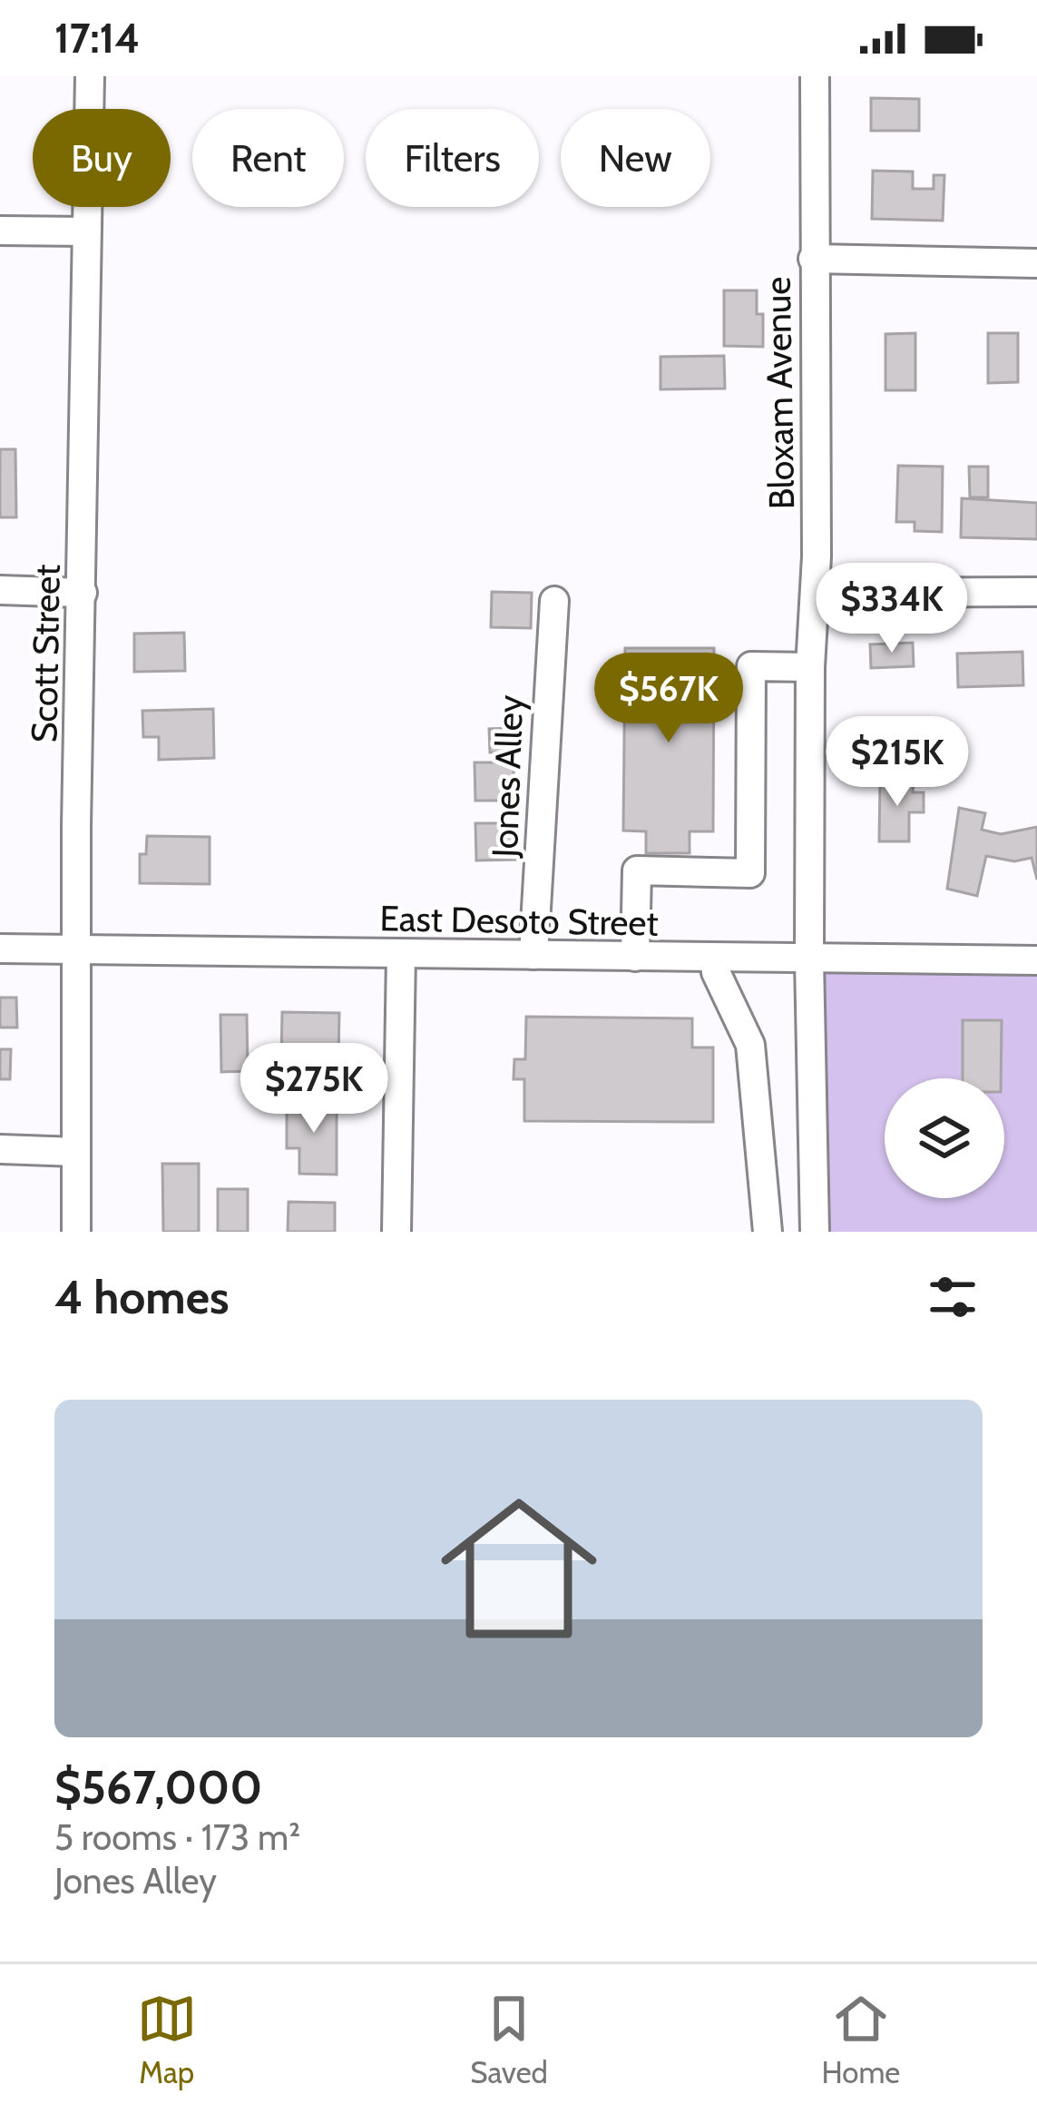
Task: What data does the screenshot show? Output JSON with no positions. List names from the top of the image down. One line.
{"streets":{"street":["Bloxam Avenue","Scott Street","Jones Alley","East Desoto Street"]},"crossings":[["Bloxam Avenue","East Desoto Street"],["Scott Street","East Desoto Street"],["Jones Alley","East Desoto Street"]],"page":{"status":"17:14","chip":["Buy","Rent","Filters","New"],"price":["$334K","$567K","$215K","$275K"],"heading":"4 homes","list":[{"name":"$567,000","note":"5 rooms · 173 m² · Jones Alley"}],"tabs":["Map","Saved","Home"]}}
